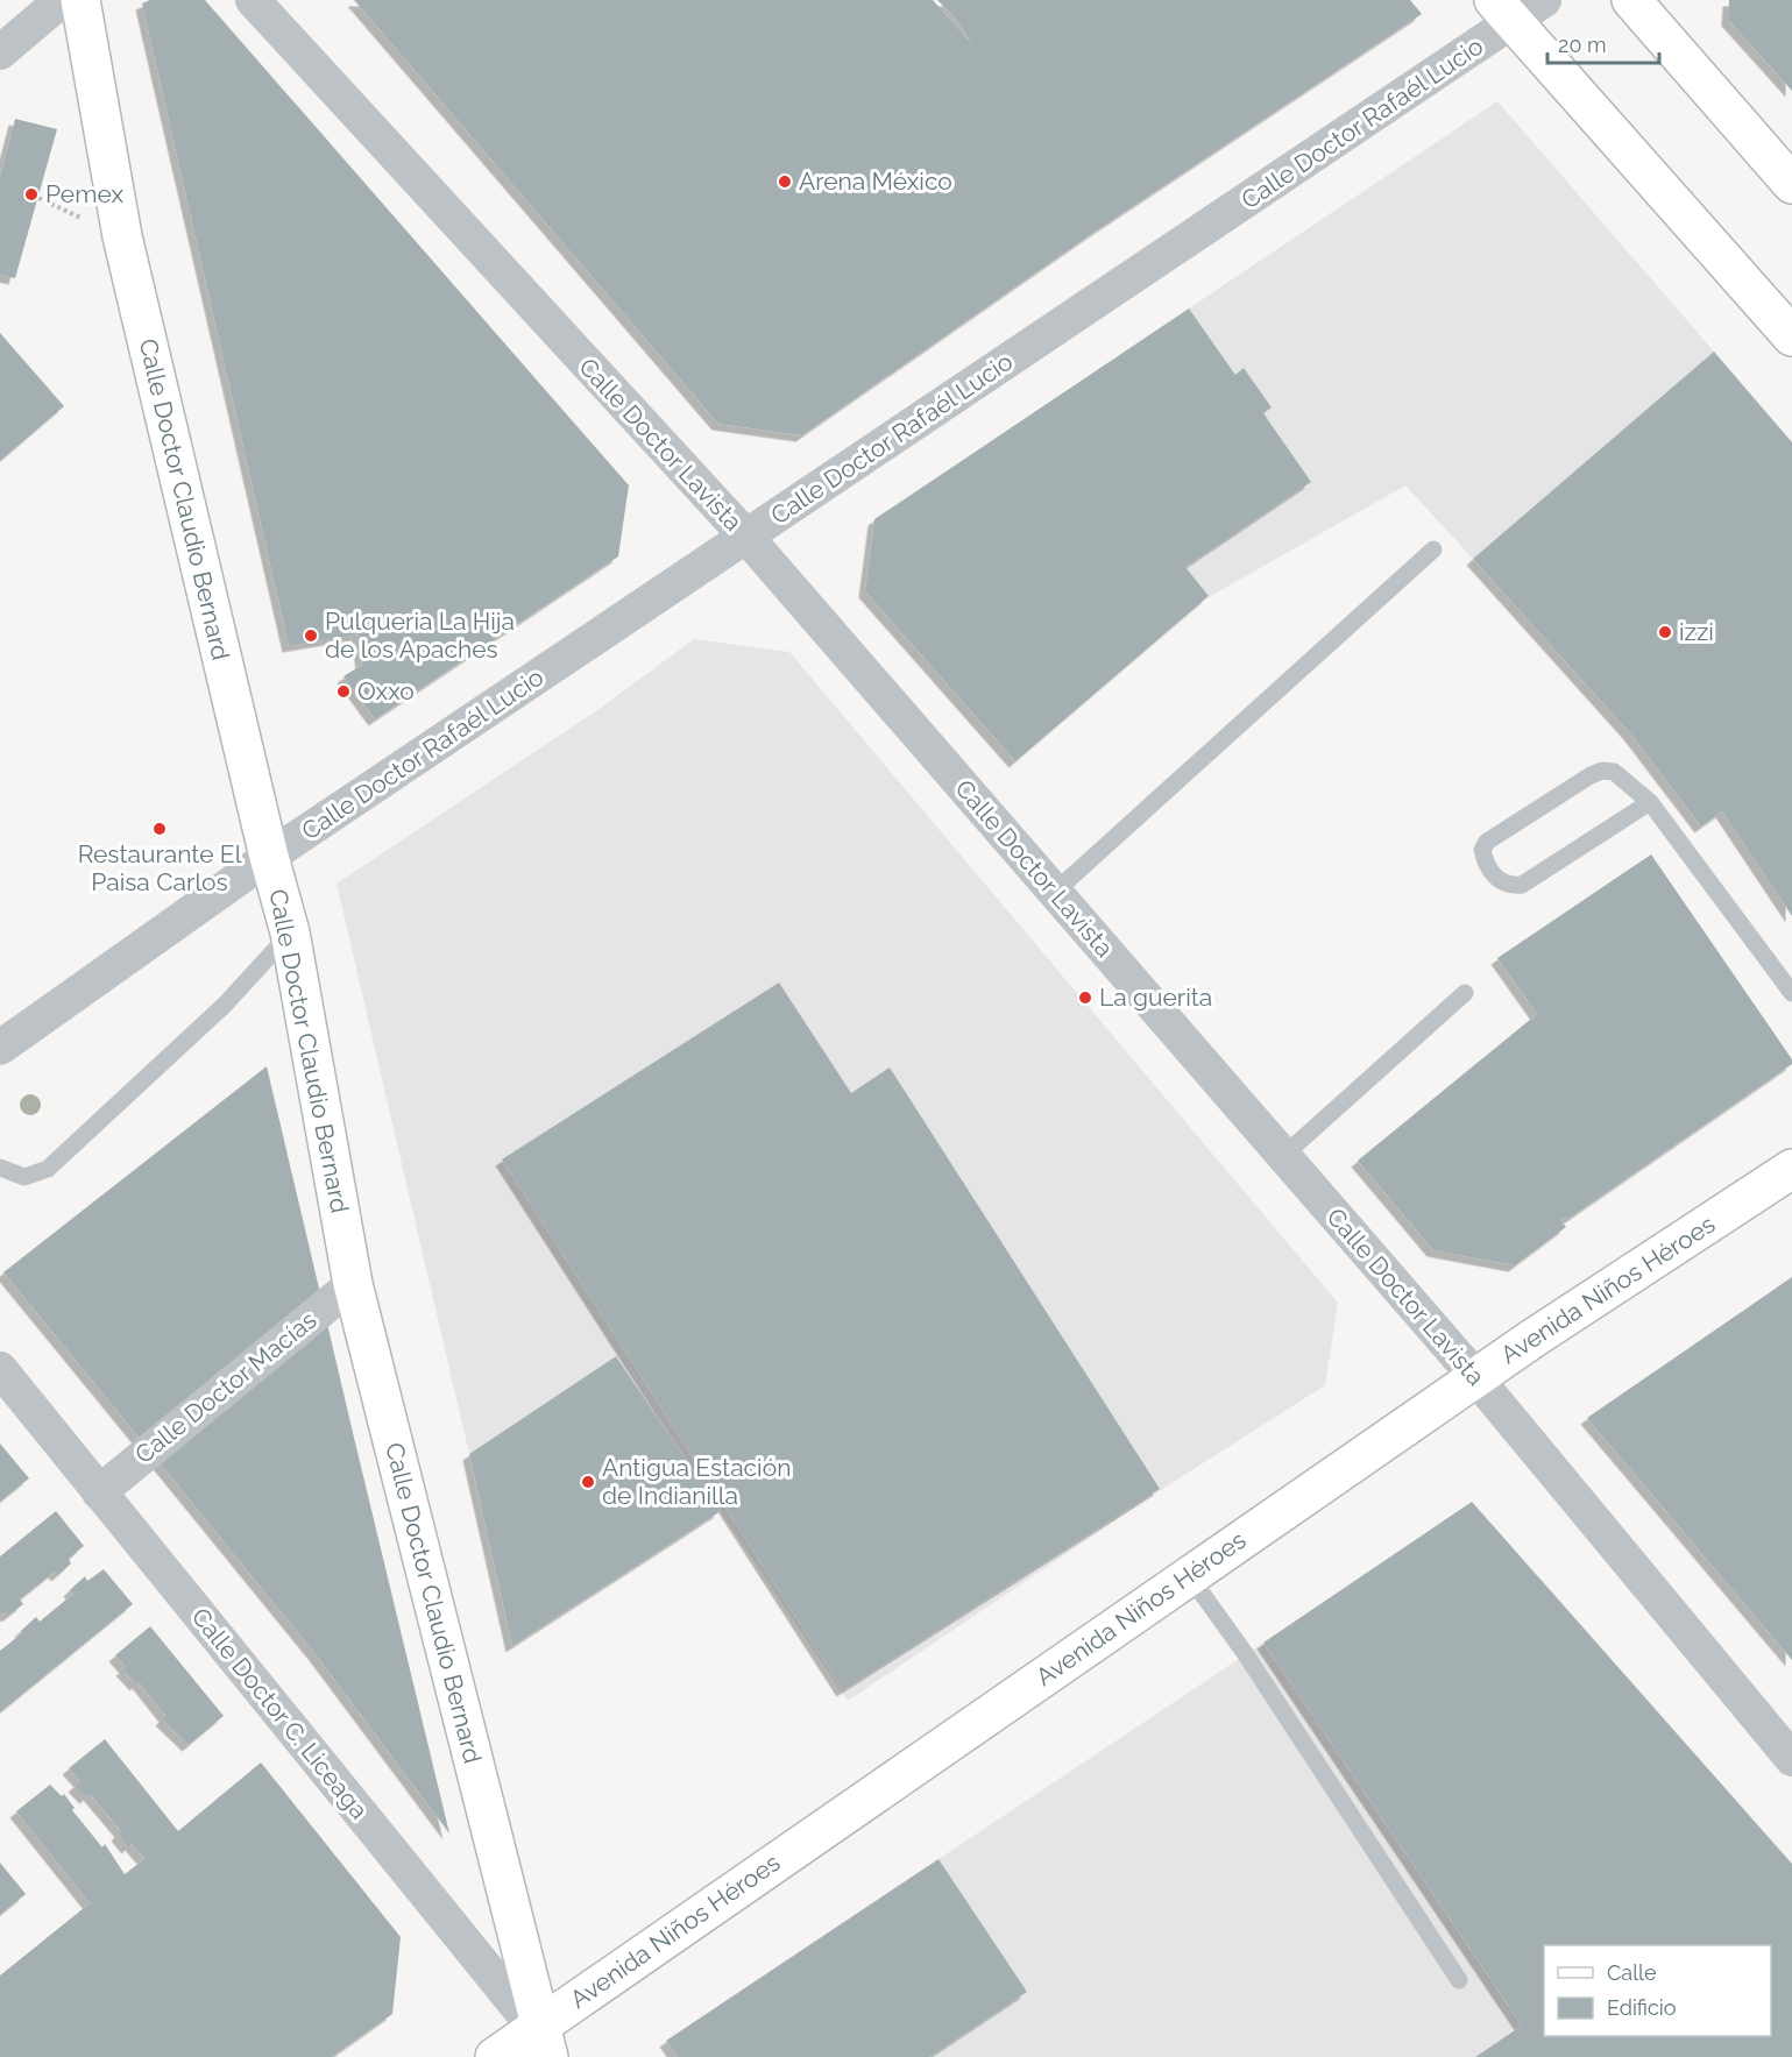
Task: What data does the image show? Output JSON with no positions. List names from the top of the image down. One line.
{"streets":{"main road":["Calle Doctor Claudio Bernard","Avenida Niños Héroes"],"street":["Calle Doctor Rafaél Lucio","Calle Doctor Lavista","Calle Doctor Macías","Calle Doctor C. Liceaga"]},"crossings":[["Calle Doctor Rafaél Lucio","Calle Doctor Lavista"],["Calle Doctor Rafaél Lucio","Calle Doctor Claudio Bernard"],["Calle Doctor Lavista","Avenida Niños Héroes"],["Calle Doctor Claudio Bernard","Avenida Niños Héroes"],["Calle Doctor Claudio Bernard","Calle Doctor Macías"],["Calle Doctor Claudio Bernard","Calle Doctor C. Liceaga"],["Avenida Niños Héroes","Calle Doctor C. Liceaga"],["Calle Doctor Macías","Calle Doctor C. Liceaga"]],"places":["Arena México","Pemex","izzi","Pulqueria La Hija de los Apaches","Oxxo","Restaurante El Paisa Carlos","La guerita","Antigua Estación de Indianilla"],"legend":["Calle","Edificio"],"scale_bar":"20 m"}
